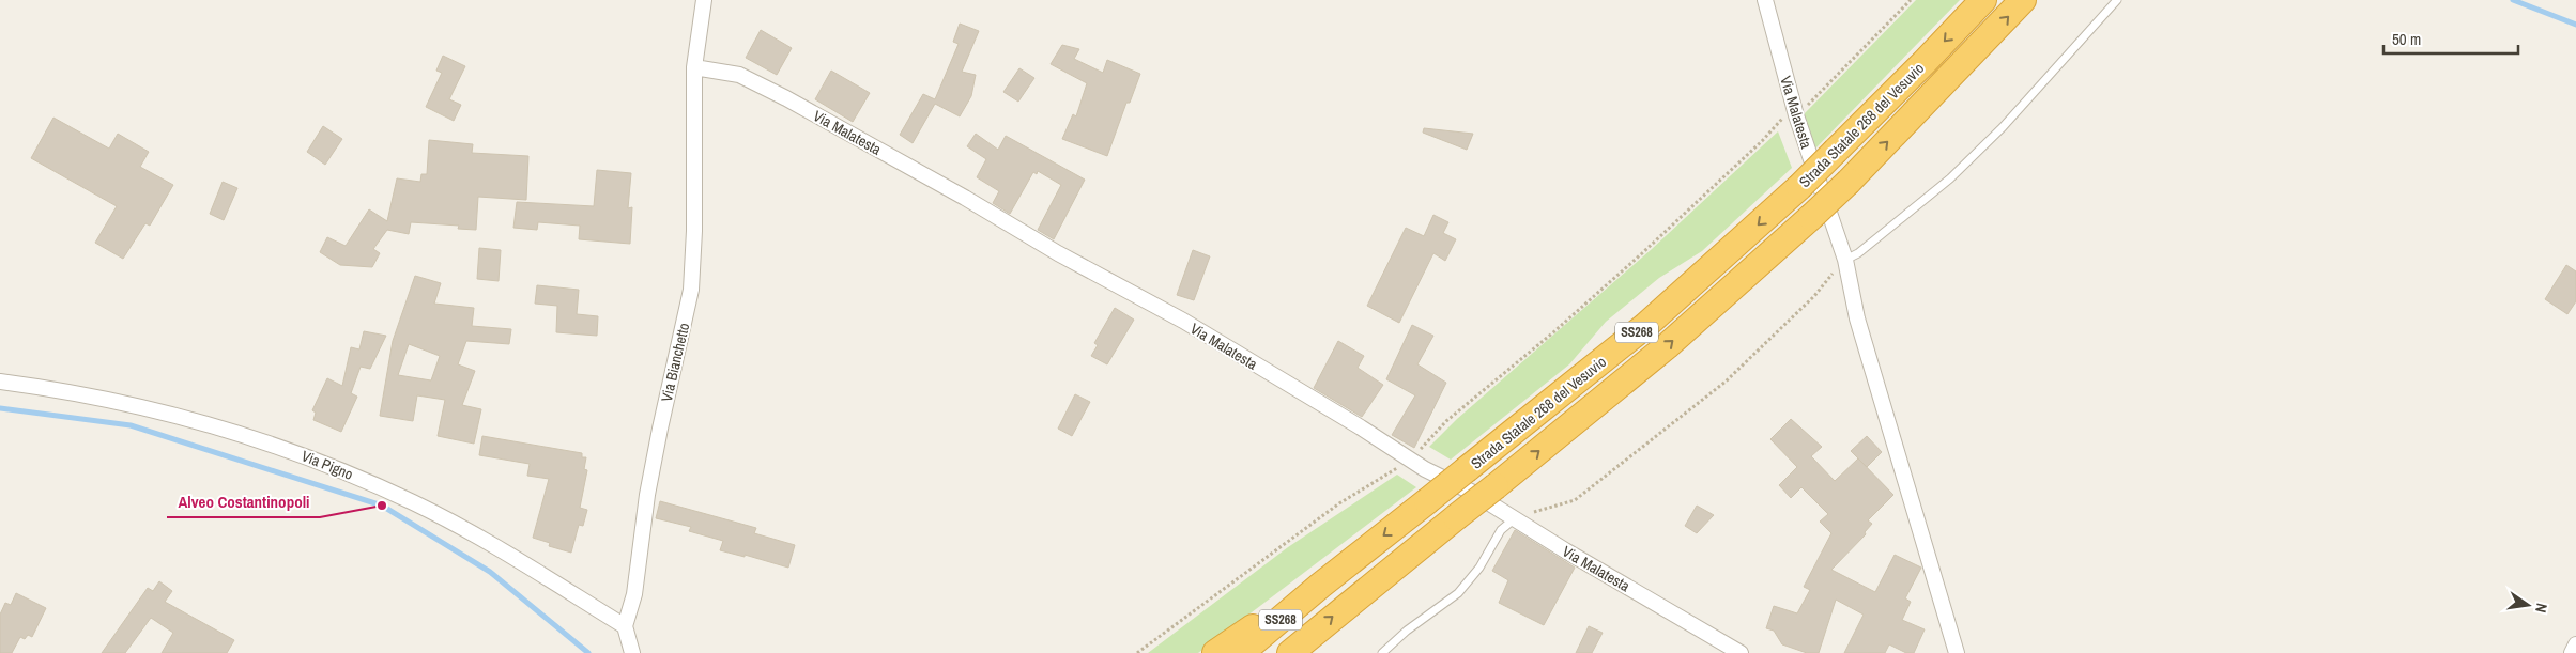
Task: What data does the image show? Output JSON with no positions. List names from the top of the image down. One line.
{"streets":{"highway":["Strada Statale 268 del Vesuvio","SS268"],"street":["Via Malatesta","Via Bianchetto","Via Pigno"]},"crossings":[["Via Malatesta","Via Bianchetto"],["Via Bianchetto","Via Pigno"]],"places":["Alveo Costantinopoli"],"scale_bar":"50 m","north":"right"}
